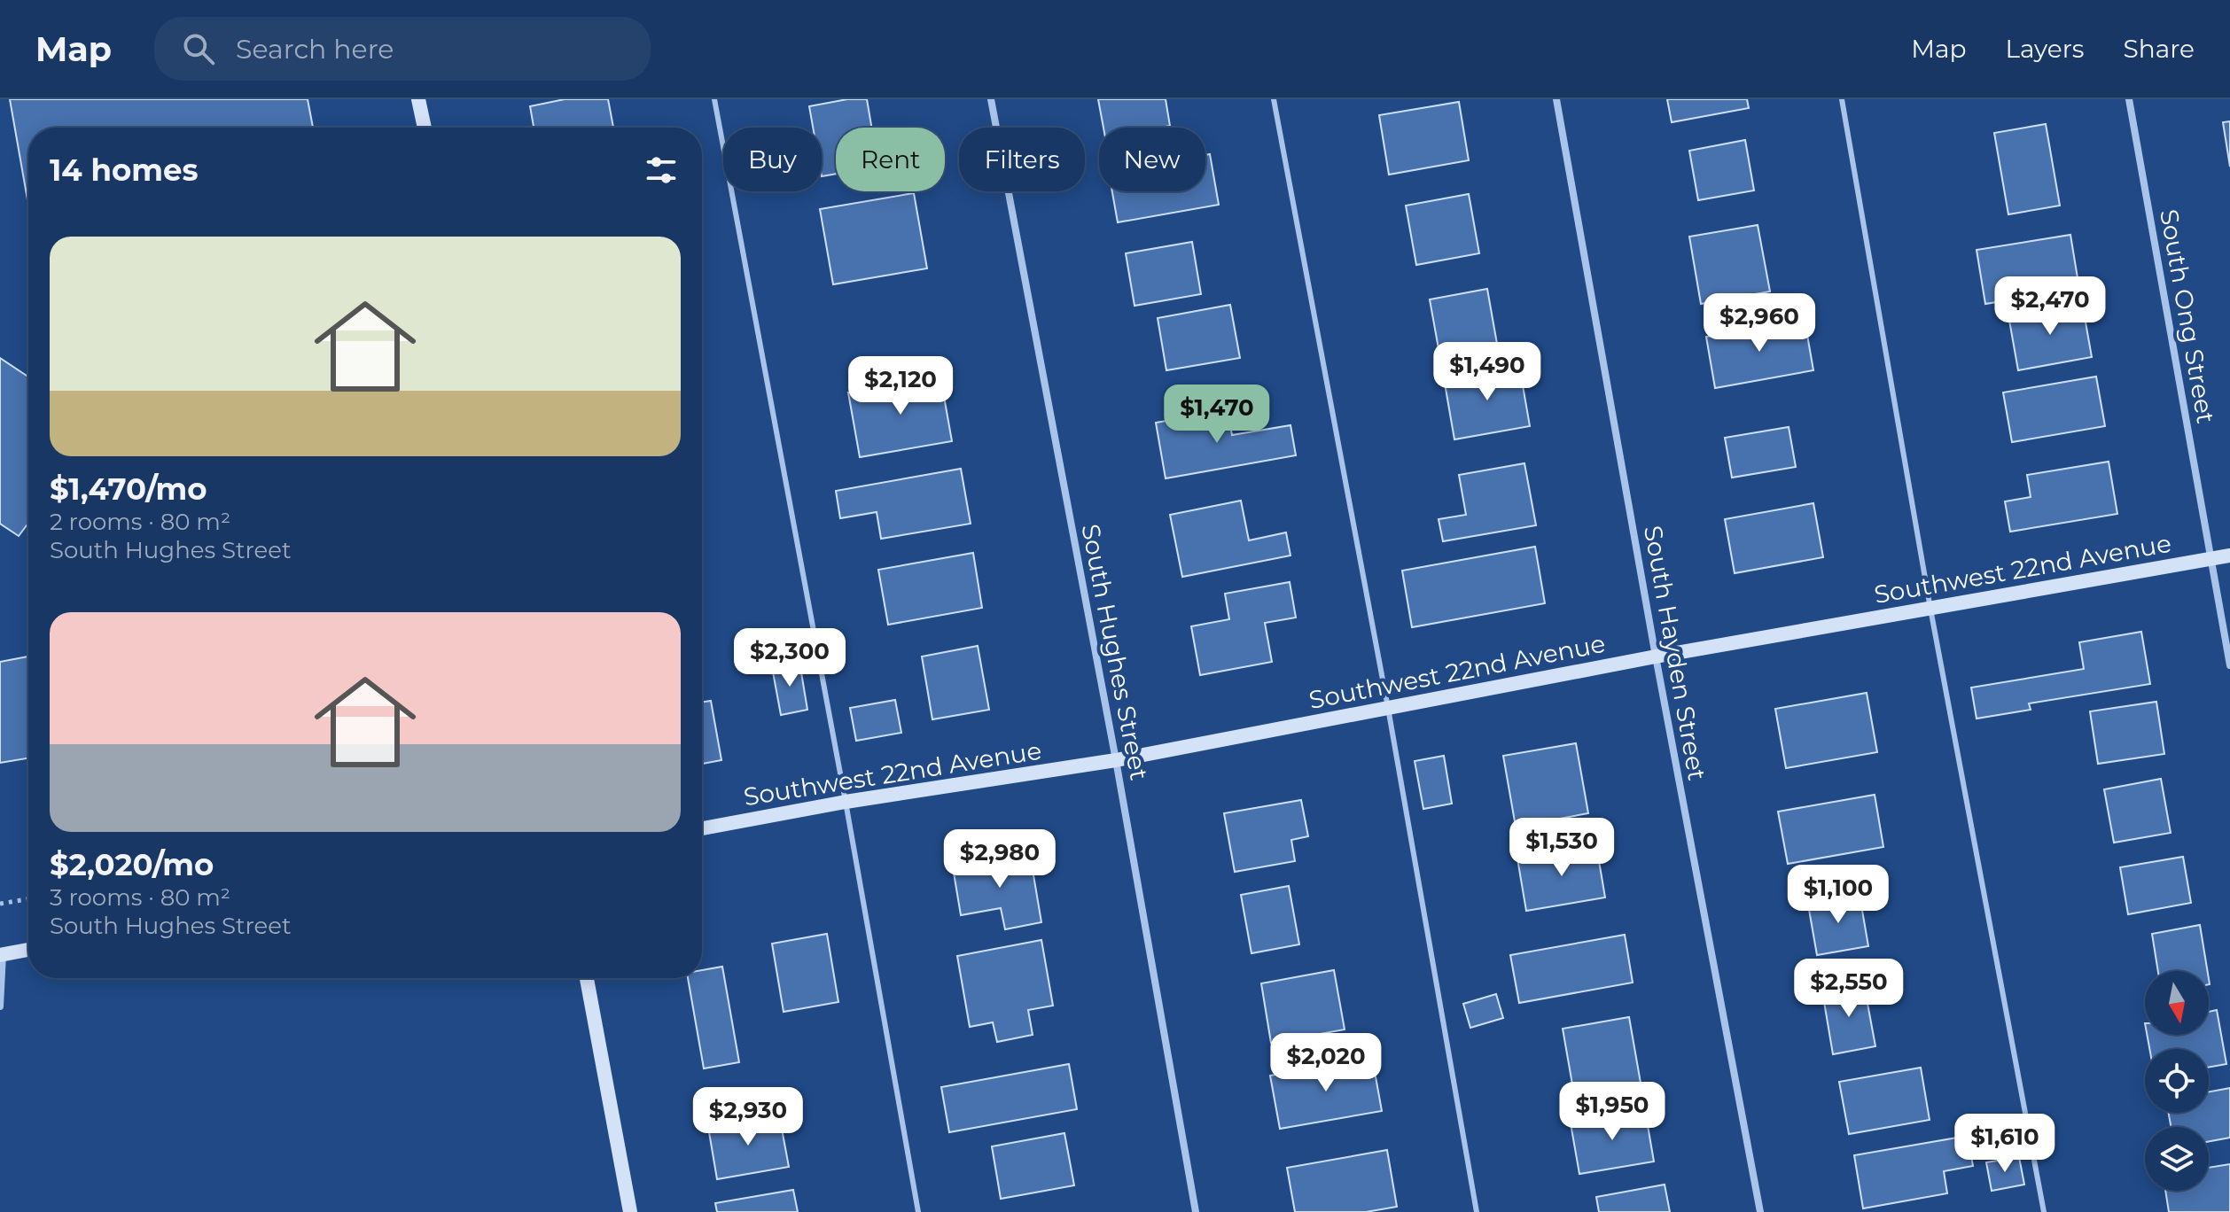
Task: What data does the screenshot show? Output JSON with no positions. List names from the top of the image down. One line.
{"streets":{"street":["South Ong Street","Southwest 22nd Avenue","South Hughes Street","South Hayden Street"]},"crossings":[["South Ong Street","Southwest 22nd Avenue"],["Southwest 22nd Avenue","South Hughes Street"],["Southwest 22nd Avenue","South Hayden Street"]],"north":"bottom","page":{"header":"Map","search":"Search here","nav":["Map","Layers","Share"],"chip":["Buy","Rent","Filters","New"],"heading":"14 homes","list":[{"name":"$1,470/mo","note":"2 rooms · 80 m² · South Hughes Street"},{"name":"$2,020/mo","note":"3 rooms · 80 m² · South Hughes Street"}],"price":["$2,470","$2,960","$1,490","$2,120","$1,470","$2,300","$1,530","$2,980","$1,100","$2,550","$2,020","$1,950","$2,930","$1,610"]}}
